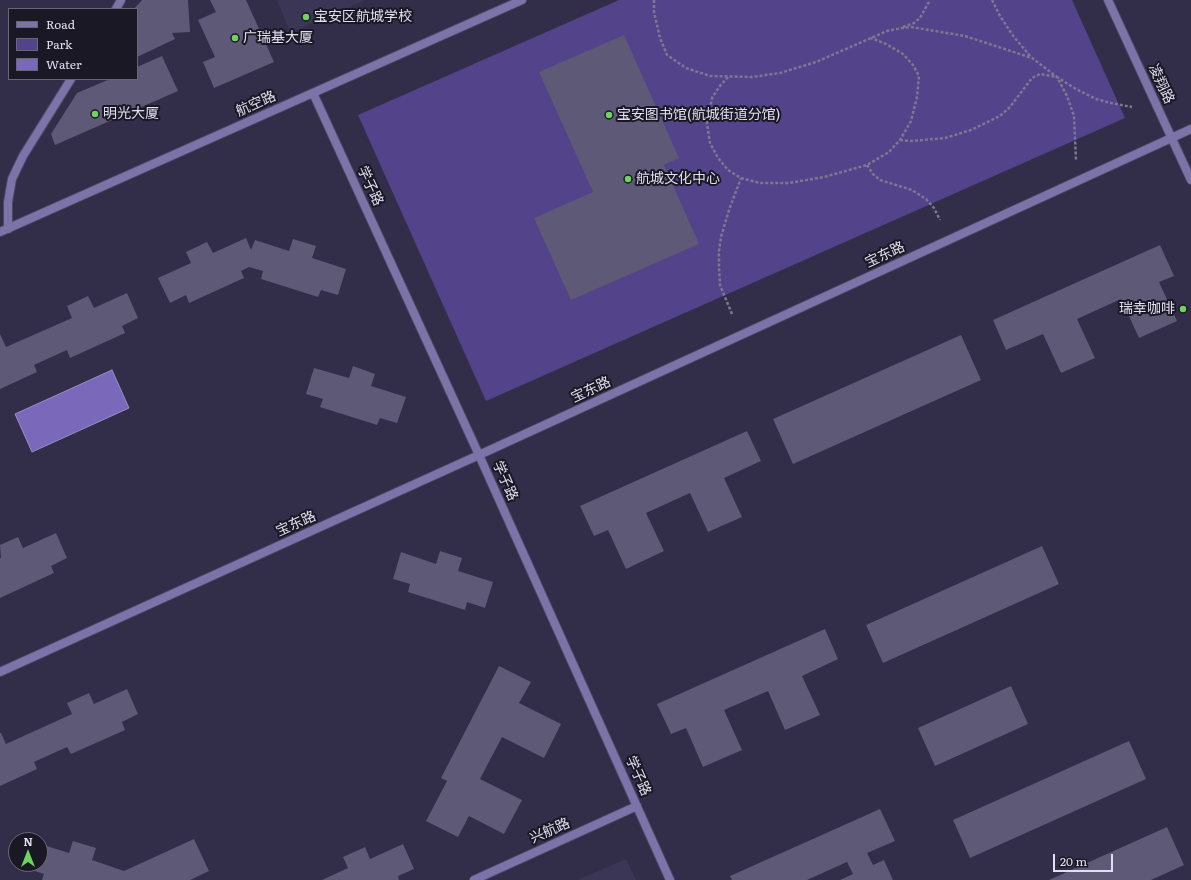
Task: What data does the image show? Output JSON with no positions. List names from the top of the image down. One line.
{"streets":{"street":["凌翔路","航空路","学子路","宝东路","兴航路"]},"crossings":[["凌翔路","宝东路"],["航空路","学子路"],["学子路","宝东路"],["学子路","兴航路"]],"places":["宝安区航城学校","广瑞基大厦","明光大厦","宝安图书馆(航城街道分馆)","航城文化中心","瑞幸咖啡"],"legend":["Road","Park","Water"],"scale_bar":"20 m","north":"top"}
